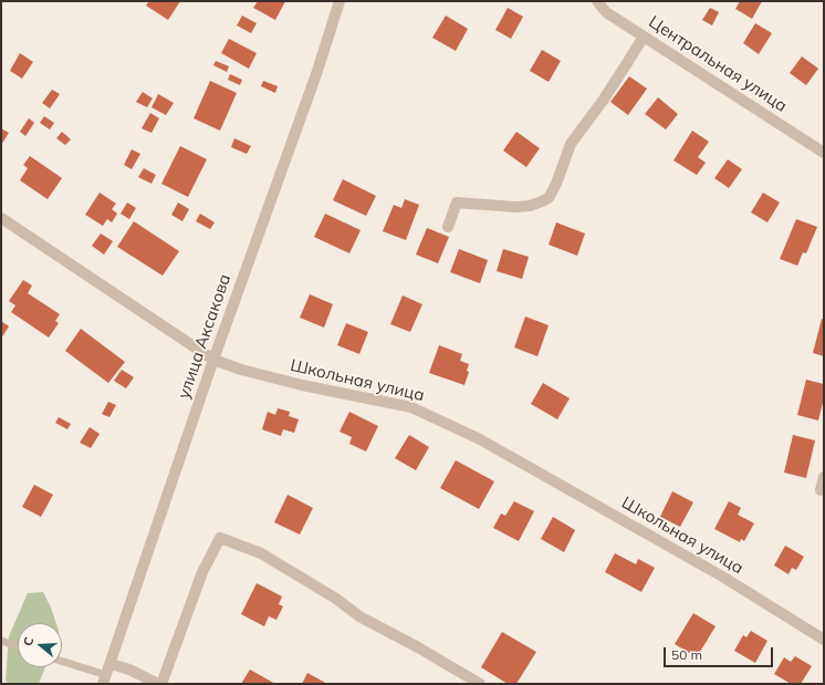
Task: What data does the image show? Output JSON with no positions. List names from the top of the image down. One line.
{"streets":{"street":["Центральная улица","улица Аксакова","Школьная улица"]},"crossings":[["улица Аксакова","Школьная улица"]],"scale_bar":"50 m","north":"left"}
